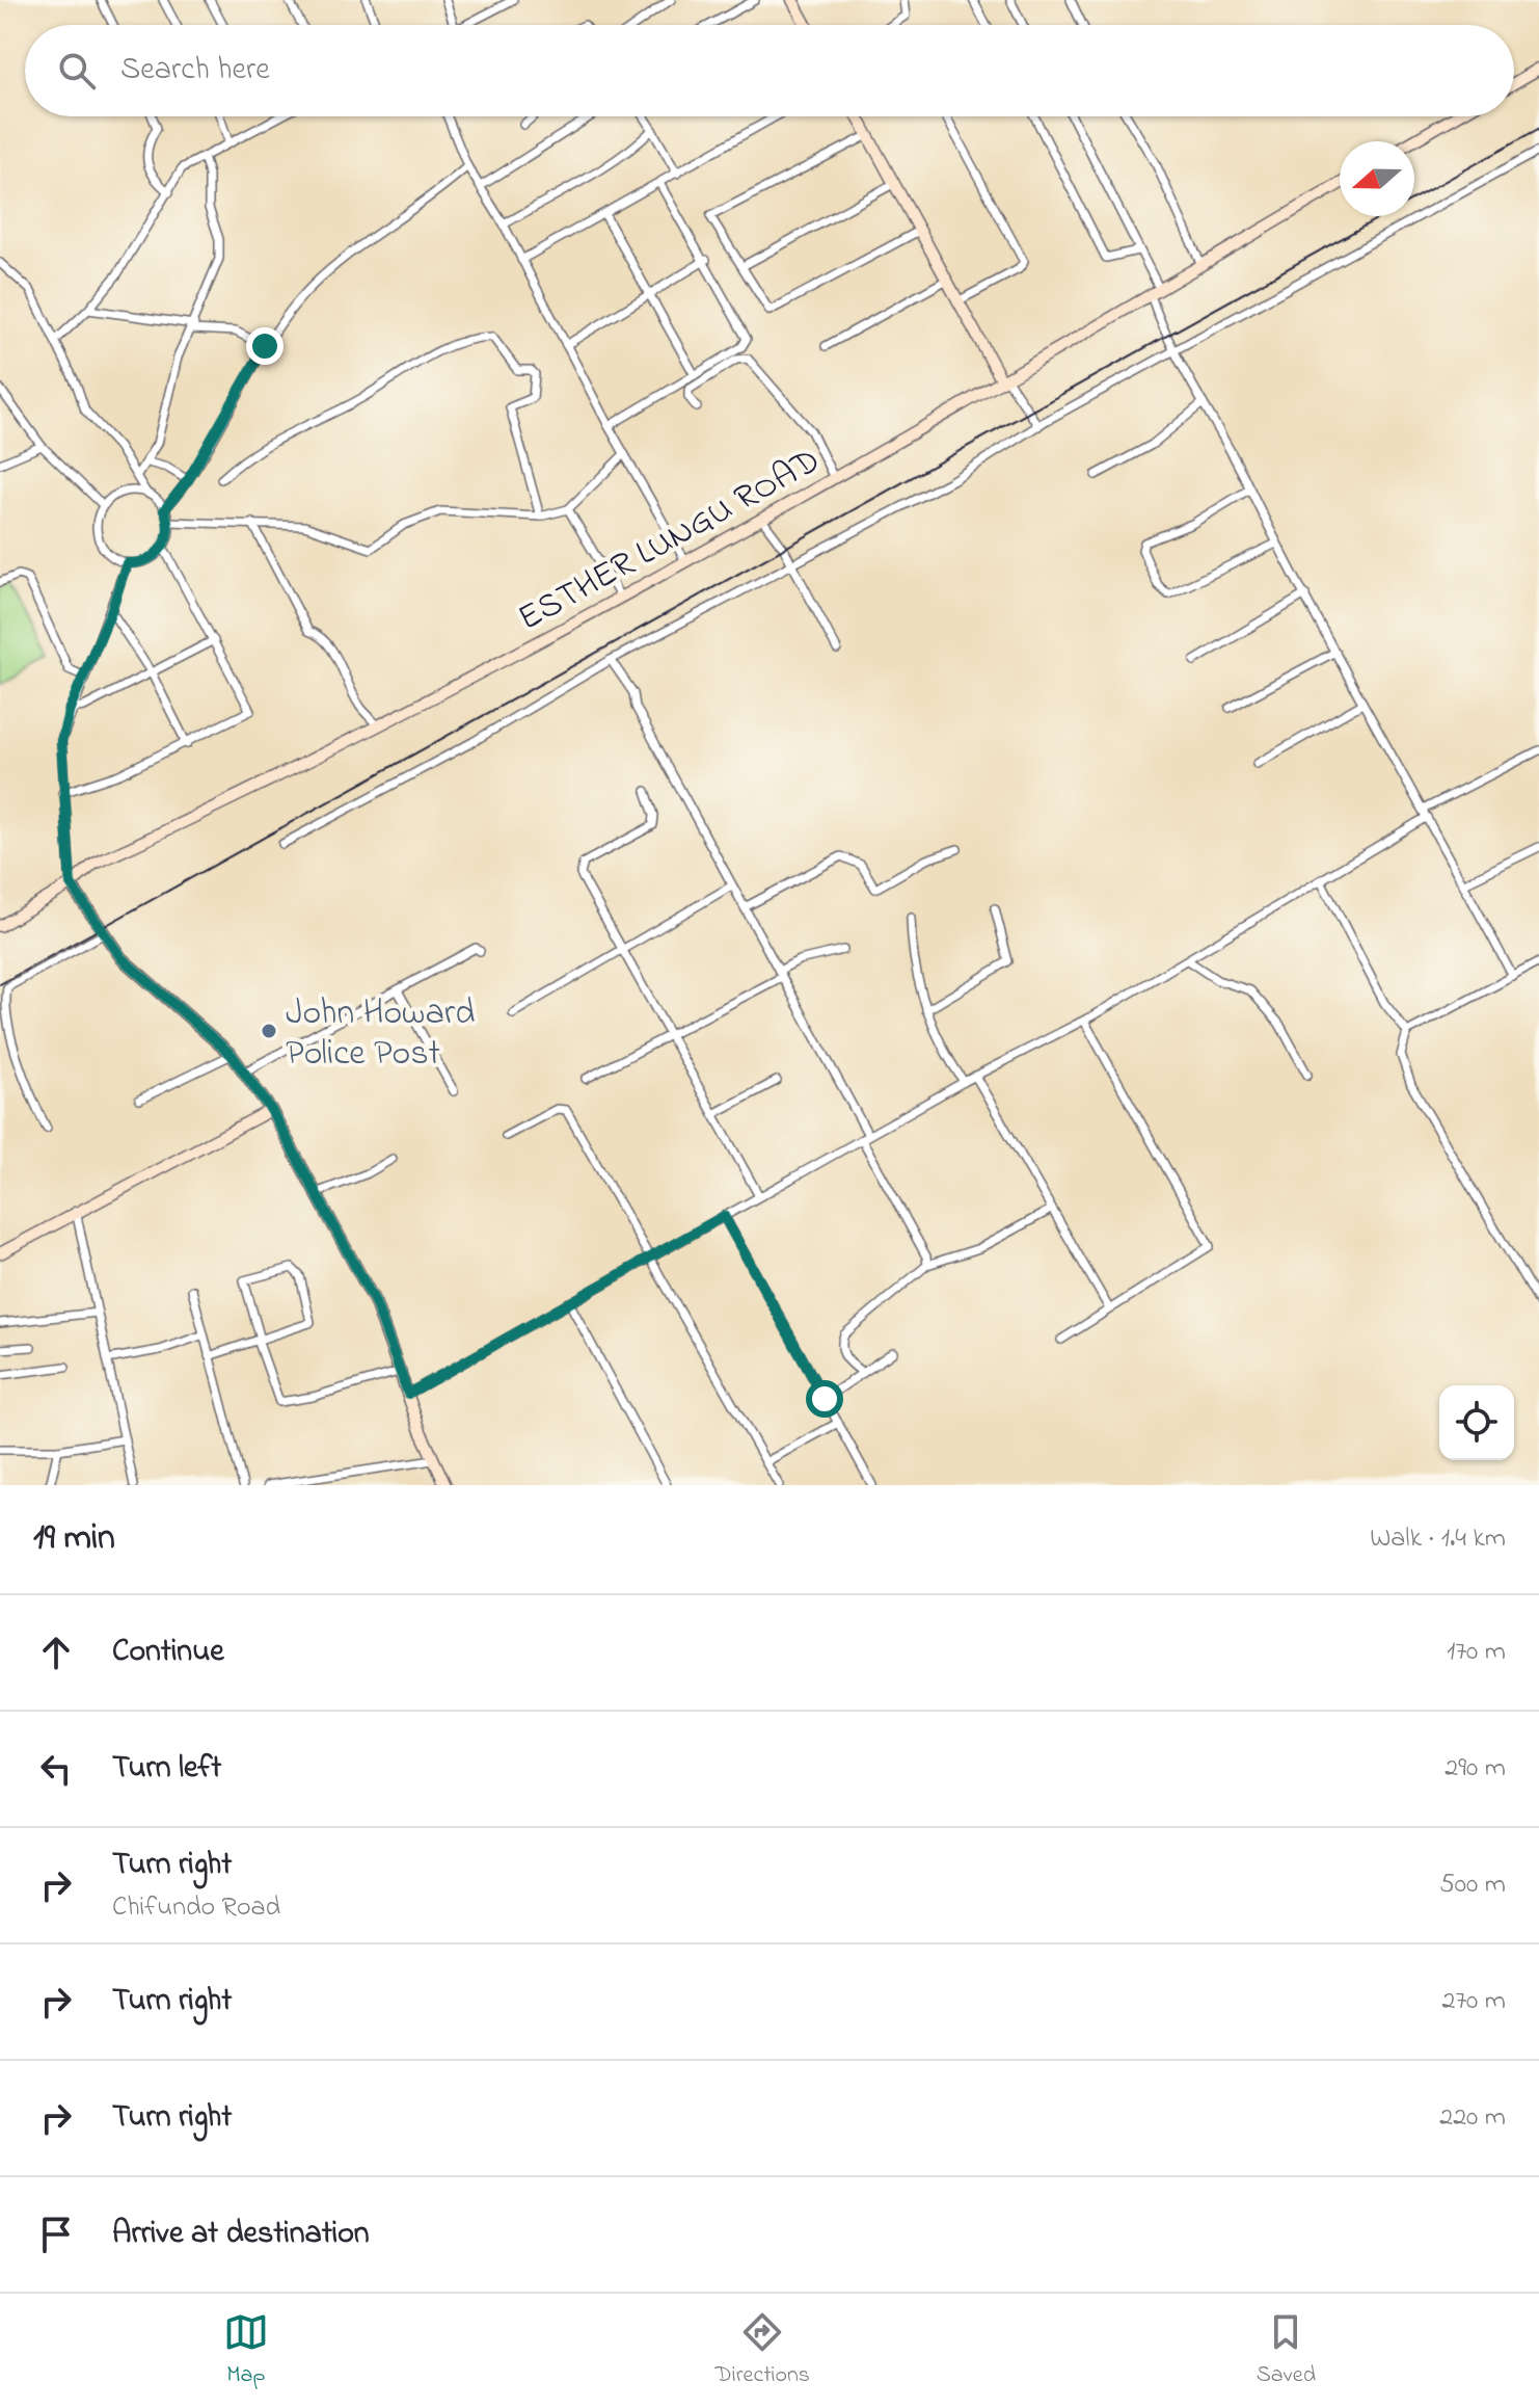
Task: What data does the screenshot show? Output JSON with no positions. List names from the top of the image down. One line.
{"streets":{"street":["ESTHER LUNGU ROAD"]},"places":["John Howard Police Post"],"north":"left","page":{"search":"Search here","heading":["19 min","Walk · 1.4 km"],"list":[["Continue","170 m"],["Turn left","290 m"],["Turn right","Chifundo Road","500 m"],["Turn right","270 m"],["Turn right","220 m"],"Arrive at destination"],"nav":["Map","Directions","Saved"]}}
